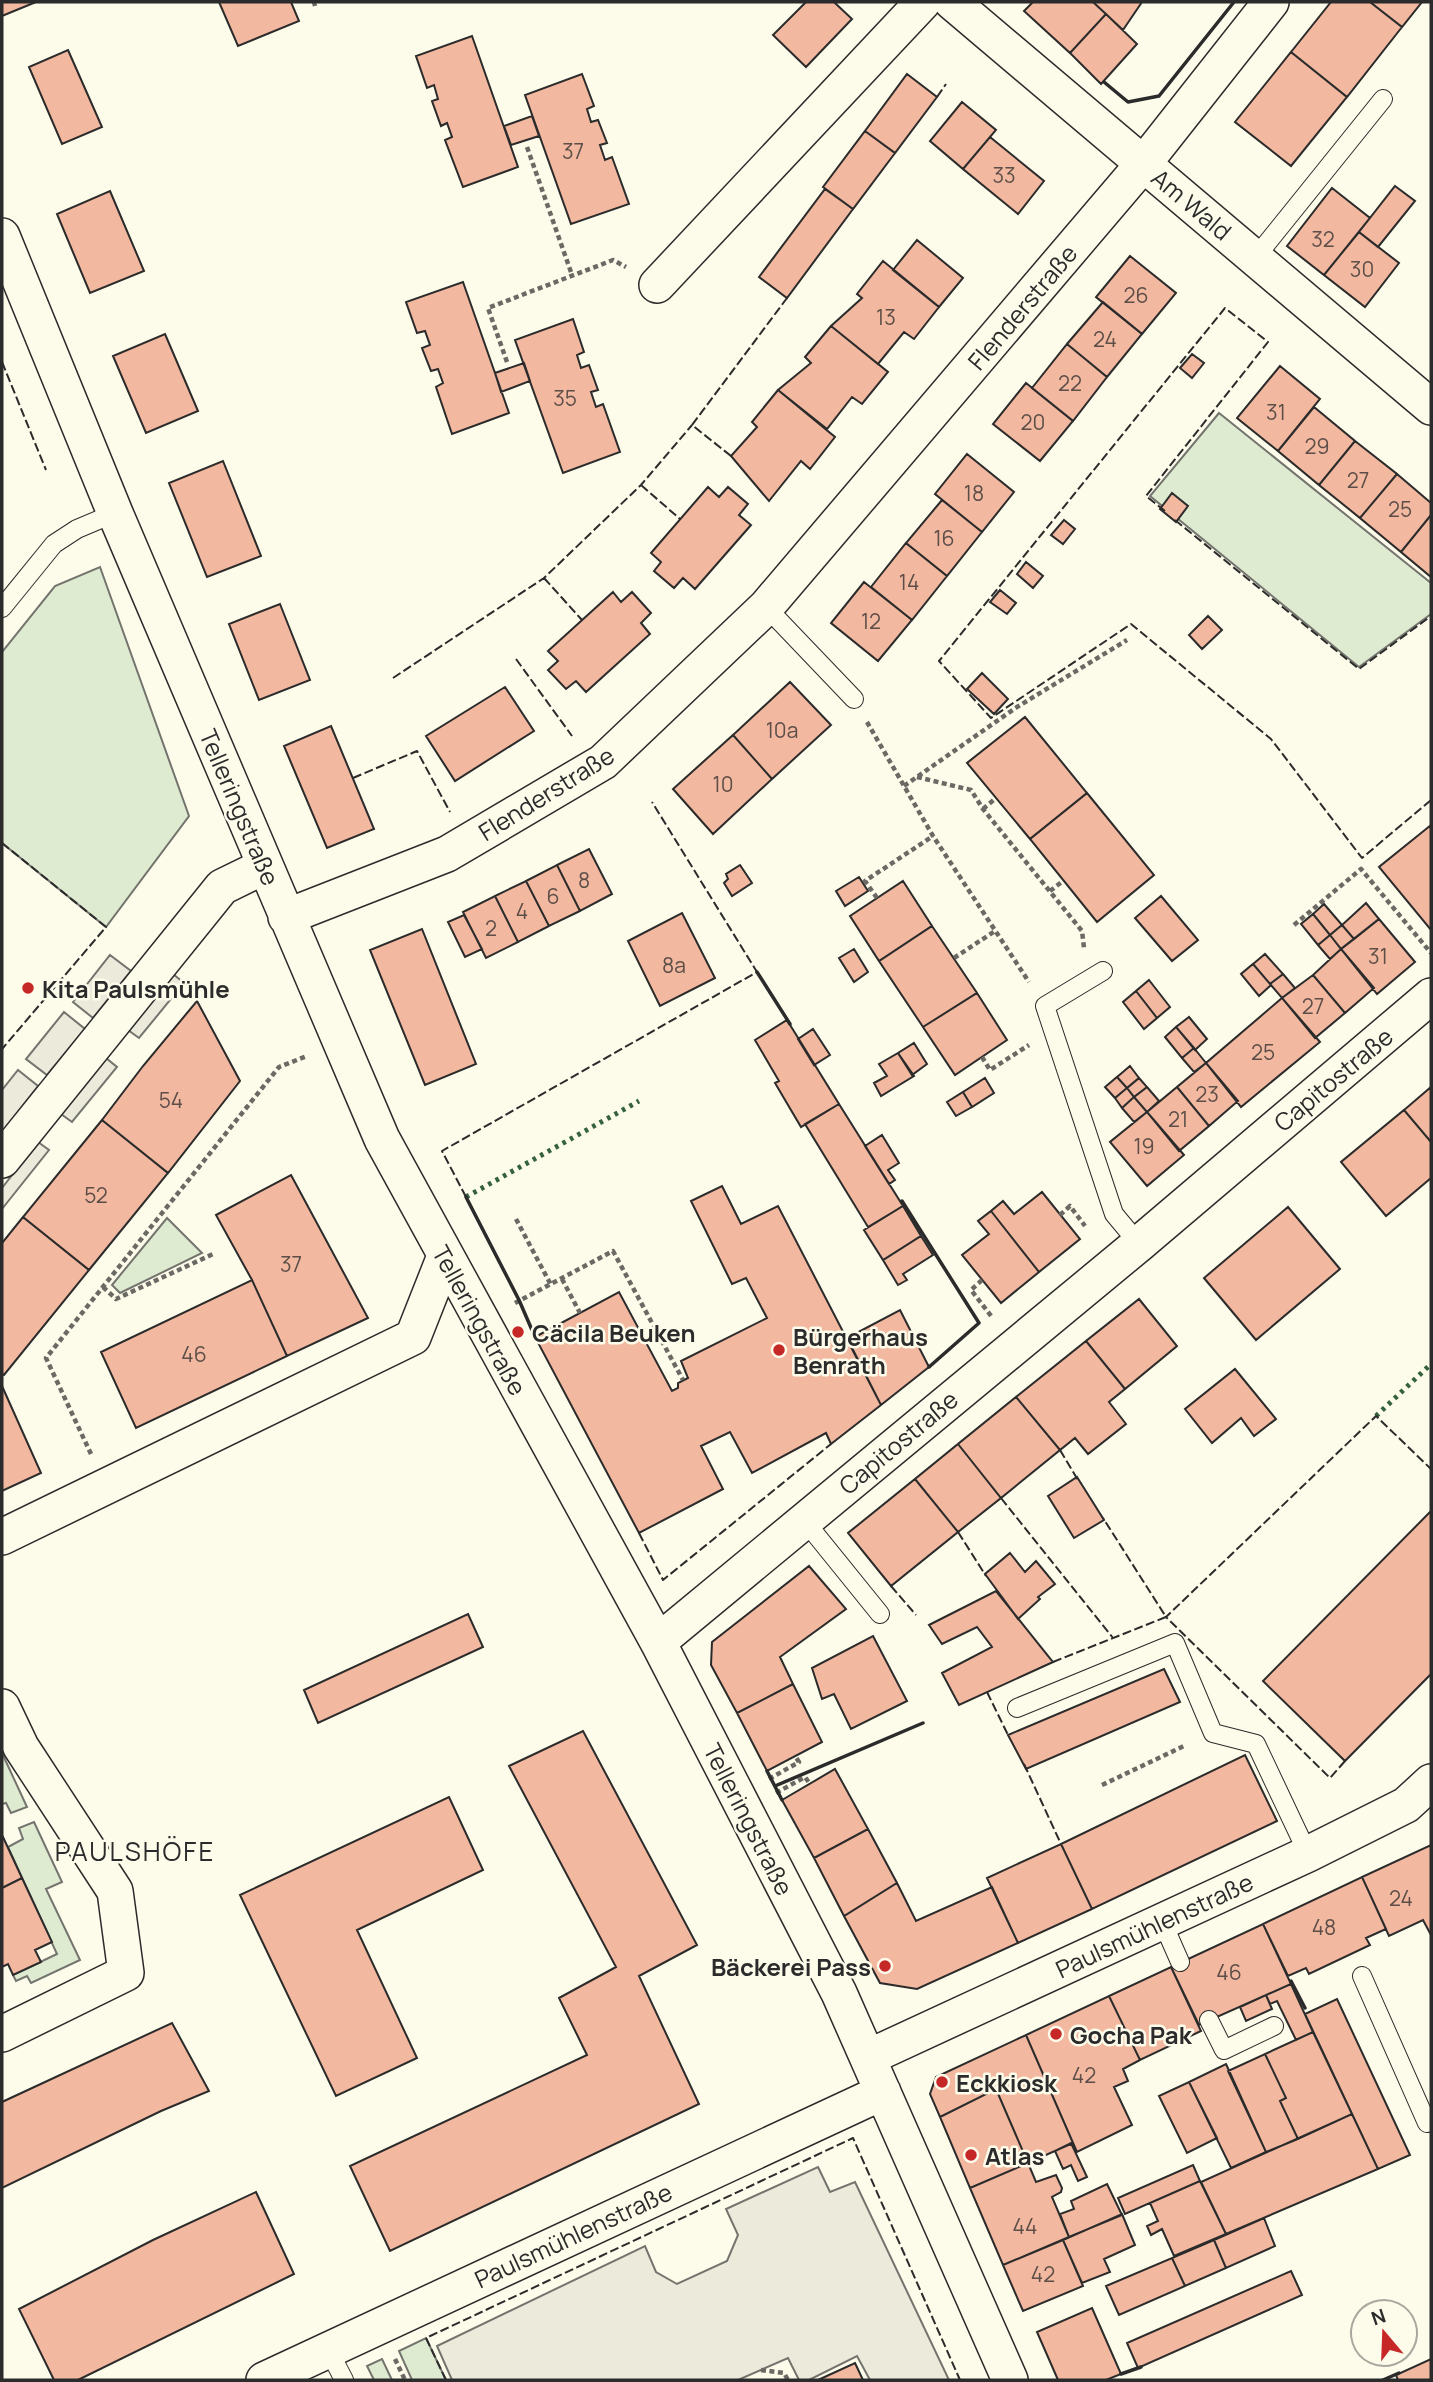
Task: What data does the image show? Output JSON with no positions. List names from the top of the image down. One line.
{"streets":{"street":["Am Wald","Flenderstraße","Telleringstraße","Capitostraße","Paulsmühlenstraße"]},"crossings":[["Am Wald","Flenderstraße"],["Flenderstraße","Telleringstraße"],["Telleringstraße","Capitostraße"],["Telleringstraße","Paulsmühlenstraße"]],"districts":["PAULSHÖFE"],"places":["Kita Paulsmühle","Cäcila Beuken","Bürgerhaus Benrath","Bäckerei Pass","Gocha Pak","Eckkiosk","Atlas"],"house_numbers":["37","33","32","30","26","13","24","22","35","31","20","29","27","18","25","16","14","12","10a","10","8","6","4","2","31","8a","27","25","23","54","21","19","52","37","46","24","48","46","42","44","42"],"north":"top"}
